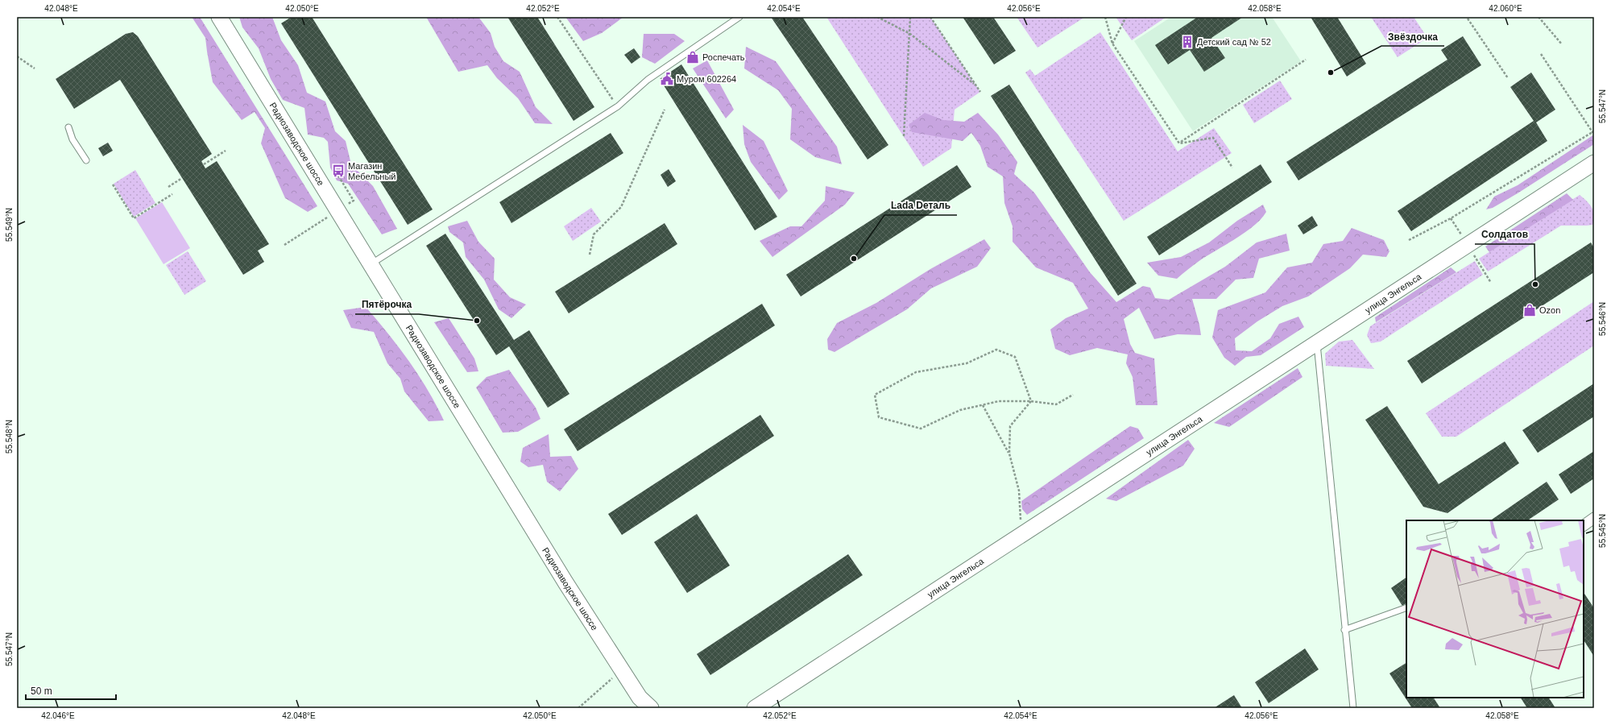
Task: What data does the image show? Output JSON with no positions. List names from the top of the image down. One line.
{"streets":{"street":["Радиозаводское шоссе","улица Энгельса"]},"places":{"building":["Детский сад № 52"],"shop":["Роспечать","Ozon"],"other":["Звёздочка","Lada Dеталь","Солдатов","Пятёрочка"],"public building":["Муром 602264"],"bus stop":["Магазин Мебельный"]},"scale_bar":"50 m","coordinates":["42.048°E","42.050°E","42.052°E","42.054°E","42.056°E","42.058°E","42.060°E","55.547°N","55.549°N","55.546°N","55.548°N","55.545°N","42.046°E"]}
